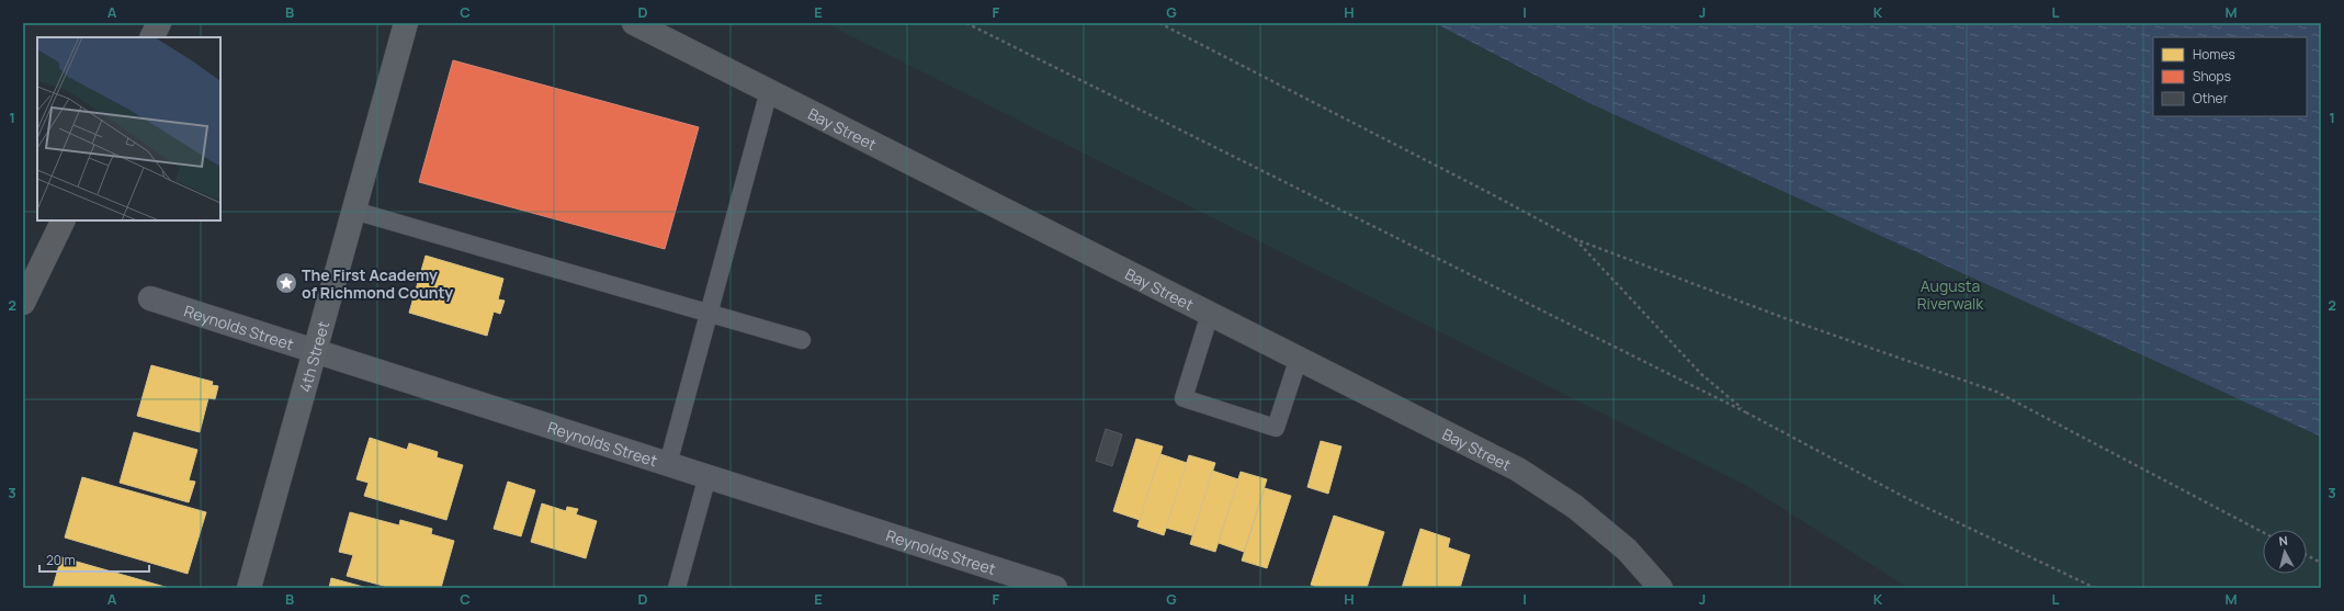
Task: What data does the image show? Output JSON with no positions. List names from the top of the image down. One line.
{"streets":{"main road":["Bay Street","4th Street"],"street":["Reynolds Street"]},"crossings":[["Reynolds Street","4th Street"]],"parks":["Augusta Riverwalk"],"places":{"place":["The First Academy of Richmond County"]},"legend":["Homes","Shops","Other"],"scale_bar":"20 m","north":"top","grid":{"columns":["A","B","C","D","E","F","G","H","I","J","K","L","M"],"rows":["1","2","3"]}}
